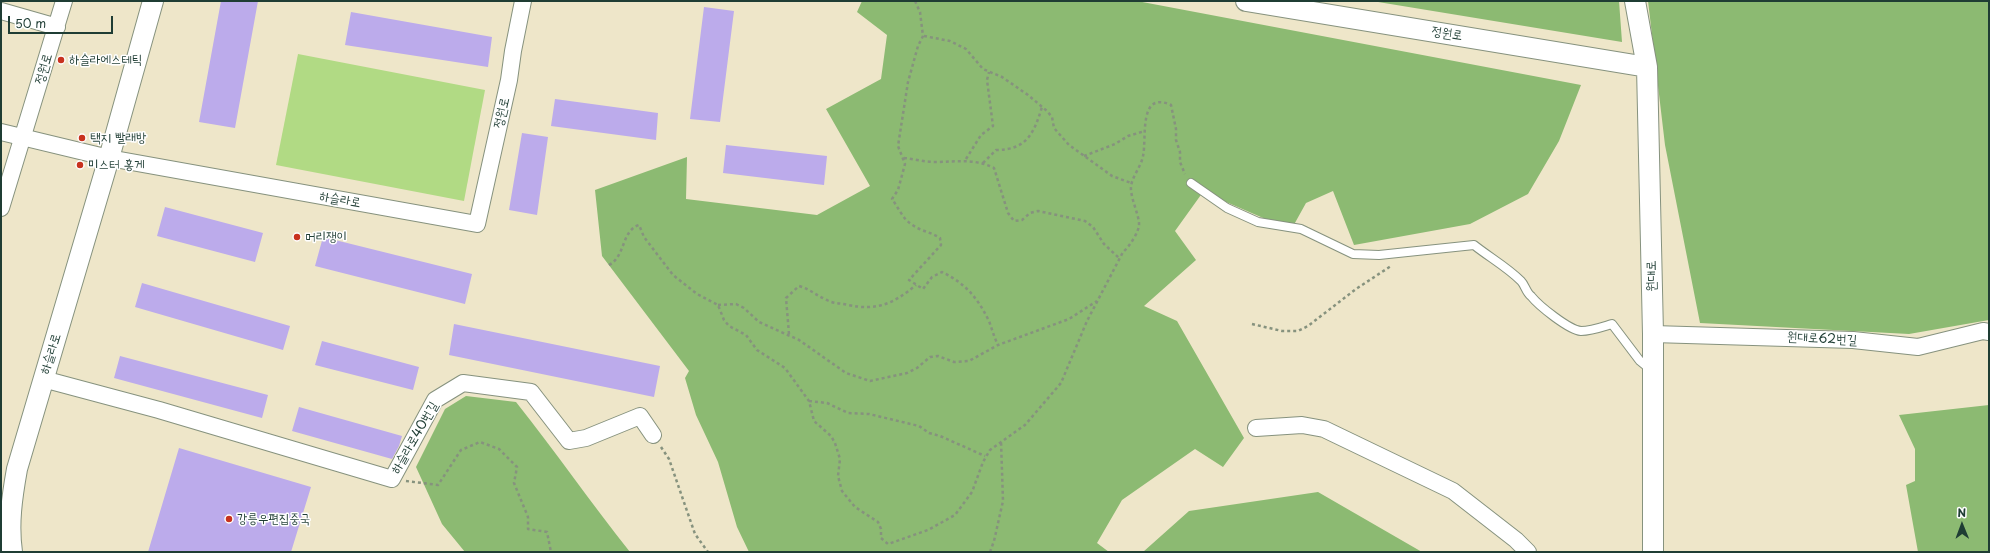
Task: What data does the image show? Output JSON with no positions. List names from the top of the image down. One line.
{"streets":{"street":["정원로","하슬라로","원대로","원대로62번길","하슬라로40번길"]},"crossings":[["정원로","하슬라로"],["정원로","원대로"],["하슬라로","하슬라로40번길"],["원대로","원대로62번길"]],"places":["하슬라에스테틱","택지 빨래방","미스터 홍게","머리쟁이","강릉우편집중국"],"scale_bar":"50 m","north":"top"}
